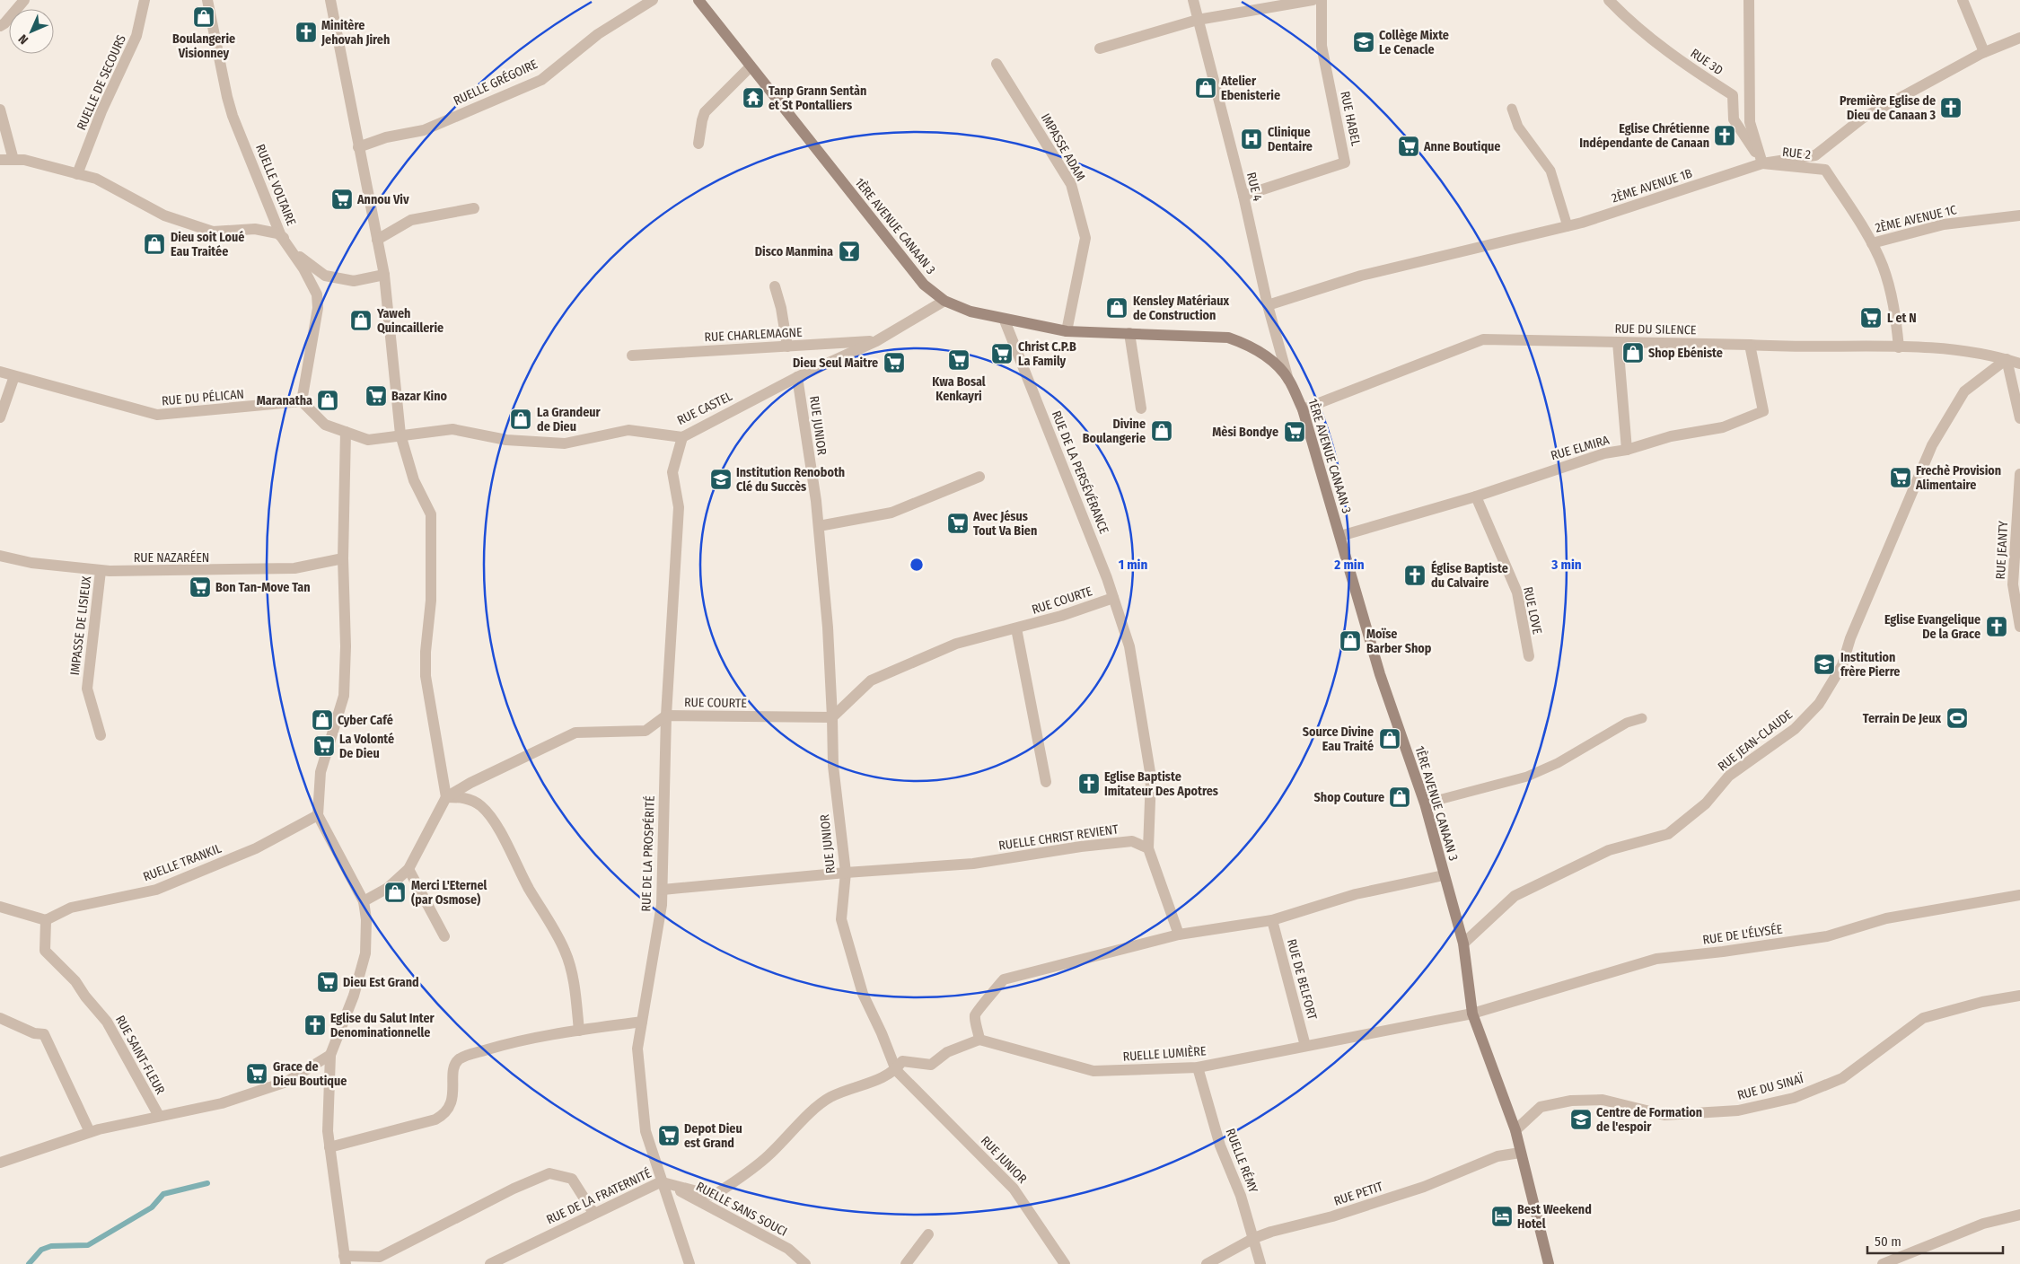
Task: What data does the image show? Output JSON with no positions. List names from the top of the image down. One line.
{"streets":{"main road":["1ÈRE AVENUE CANAAN 3"],"street":["RUE 3D","RUELLE DE SECOURS","RUELLE GRÉGOIRE","RUE HABEL","IMPASSE ADAM","RUE 2","RUELLE VOLTAIRE","2ÈME AVENUE 1B","RUE 4","2ÈME AVENUE 1C","RUE DU SILENCE","RUE CHARLEMAGNE","RUE DU PÉLICAN","RUE CASTEL","RUE JUNIOR","RUE ELMIRA","RUE DE LA PERSÉVÉRANCE","RUE JEANTY","RUE NAZARÉEN","RUE COURTE","RUE LOVE","IMPASSE DE LISIEUX","RUE JEAN-CLAUDE","RUELLE CHRIST REVIENT","RUE DE LA PROSPÉRITÉ","RUELLE TRANKIL","RUE DE L'ÉLYSÉE","RUE DE BELFORT","RUELLE LUMIÈRE","RUE SAINT-FLEUR","RUE DU SINAÏ","RUELLE RÉMY","RUE PETIT","RUE DE LA FRATERNITÉ","RUELLE SANS SOUCI"]},"crossings":[["RUE 3D","RUE 2"],["RUE 3D","2ÈME AVENUE 1B"],["RUE HABEL","RUE 4"],["IMPASSE ADAM","1ÈRE AVENUE CANAAN 3"],["RUE 2","2ÈME AVENUE 1B"],["RUE 2","2ÈME AVENUE 1C"],["RUE 2","RUE DU SILENCE"],["RUELLE VOLTAIRE","RUE DU PÉLICAN"],["2ÈME AVENUE 1B","RUE 4"],["RUE 4","1ÈRE AVENUE CANAAN 3"],["1ÈRE AVENUE CANAAN 3","RUE DU SILENCE"],["1ÈRE AVENUE CANAAN 3","RUE CASTEL"],["1ÈRE AVENUE CANAAN 3","RUE ELMIRA"],["1ÈRE AVENUE CANAAN 3","RUE DE LA PERSÉVÉRANCE"],["1ÈRE AVENUE CANAAN 3","RUE JEAN-CLAUDE"],["1ÈRE AVENUE CANAAN 3","RUE DE L'ÉLYSÉE"],["1ÈRE AVENUE CANAAN 3","RUELLE LUMIÈRE"],["1ÈRE AVENUE CANAAN 3","RUE DU SINAÏ"],["1ÈRE AVENUE CANAAN 3","RUE PETIT"],["RUE DU SILENCE","RUE ELMIRA"],["RUE DU SILENCE","RUE JEAN-CLAUDE"],["RUE CHARLEMAGNE","RUE CASTEL"],["RUE CASTEL","RUE JUNIOR"],["RUE CASTEL","RUE DE LA PROSPÉRITÉ"],["RUE JUNIOR","RUE COURTE"],["RUE JUNIOR","RUELLE CHRIST REVIENT"],["RUE JUNIOR","RUE DE LA FRATERNITÉ"],["RUE ELMIRA","RUE LOVE"],["RUE DE LA PERSÉVÉRANCE","RUE COURTE"],["RUE DE LA PERSÉVÉRANCE","RUELLE CHRIST REVIENT"],["RUE NAZARÉEN","IMPASSE DE LISIEUX"],["RUE COURTE","RUE DE LA PROSPÉRITÉ"],["RUELLE CHRIST REVIENT","RUE DE LA PROSPÉRITÉ"],["RUE DE LA PROSPÉRITÉ","RUE DE LA FRATERNITÉ"],["RUE DE LA PROSPÉRITÉ","RUELLE SANS SOUCI"],["RUELLE TRANKIL","RUE SAINT-FLEUR"],["RUE DE L'ÉLYSÉE","RUELLE LUMIÈRE"],["RUE DE BELFORT","RUELLE LUMIÈRE"],["RUELLE LUMIÈRE","RUELLE RÉMY"],["RUELLE RÉMY","RUE PETIT"],["RUE DE LA FRATERNITÉ","RUELLE SANS SOUCI"]],"places":{"shop":["Boulangerie Visionney","Atelier Ebenisterie","Dieu soit Loué Eau Traitée","Kensley Matériaux de Construction","Yaweh Quincaillerie","Shop Ebéniste","Maranatha","La Grandeur de Dieu","Divine Boulangerie","Moïse Barber Shop","Cyber Café","Source Divine Eau Traité","Shop Couture","Merci L'Eternel (par Osmose)"],"church":["Minitère Jehovah Jireh","Première Eglise de Dieu de Canaan 3","Eglise Chrétienne Indépendante de Canaan","Église Baptiste du Calvaire","Eglise Evangelique De la Grace","Eglise Baptiste Imitateur Des Apotres","Eglise du Salut Inter Denominationnelle"],"school or university":["Collège Mixte Le Cenacle","Institution Renoboth Clé du Succès","Institution frère Pierre","Centre de Formation de l'espoir"],"temple":["Tanp Grann Sentàn et St Pontalliers"],"hospital":["Clinique Dentaire"],"supermarket":["Anne Boutique","Annou Viv","L et N","Christ C.P.B La Family","Kwa Bosal Kenkayri","Dieu Seul Maitre","Bazar Kino","Mèsi Bondye","Frechè Provision Alimentaire","Avec Jésus Tout Va Bien","Bon Tan-Move Tan","La Volonté De Dieu","Dieu Est Grand","Grace de Dieu Boutique","Depot Dieu est Grand"],"bar":["Disco Manmina"],"sports":["Terrain De Jeux"],"hotel":["Best Weekend Hotel"]},"scale_bar":"50 m","north":"bottom left","rings":["1 min","2 min","3 min"]}
